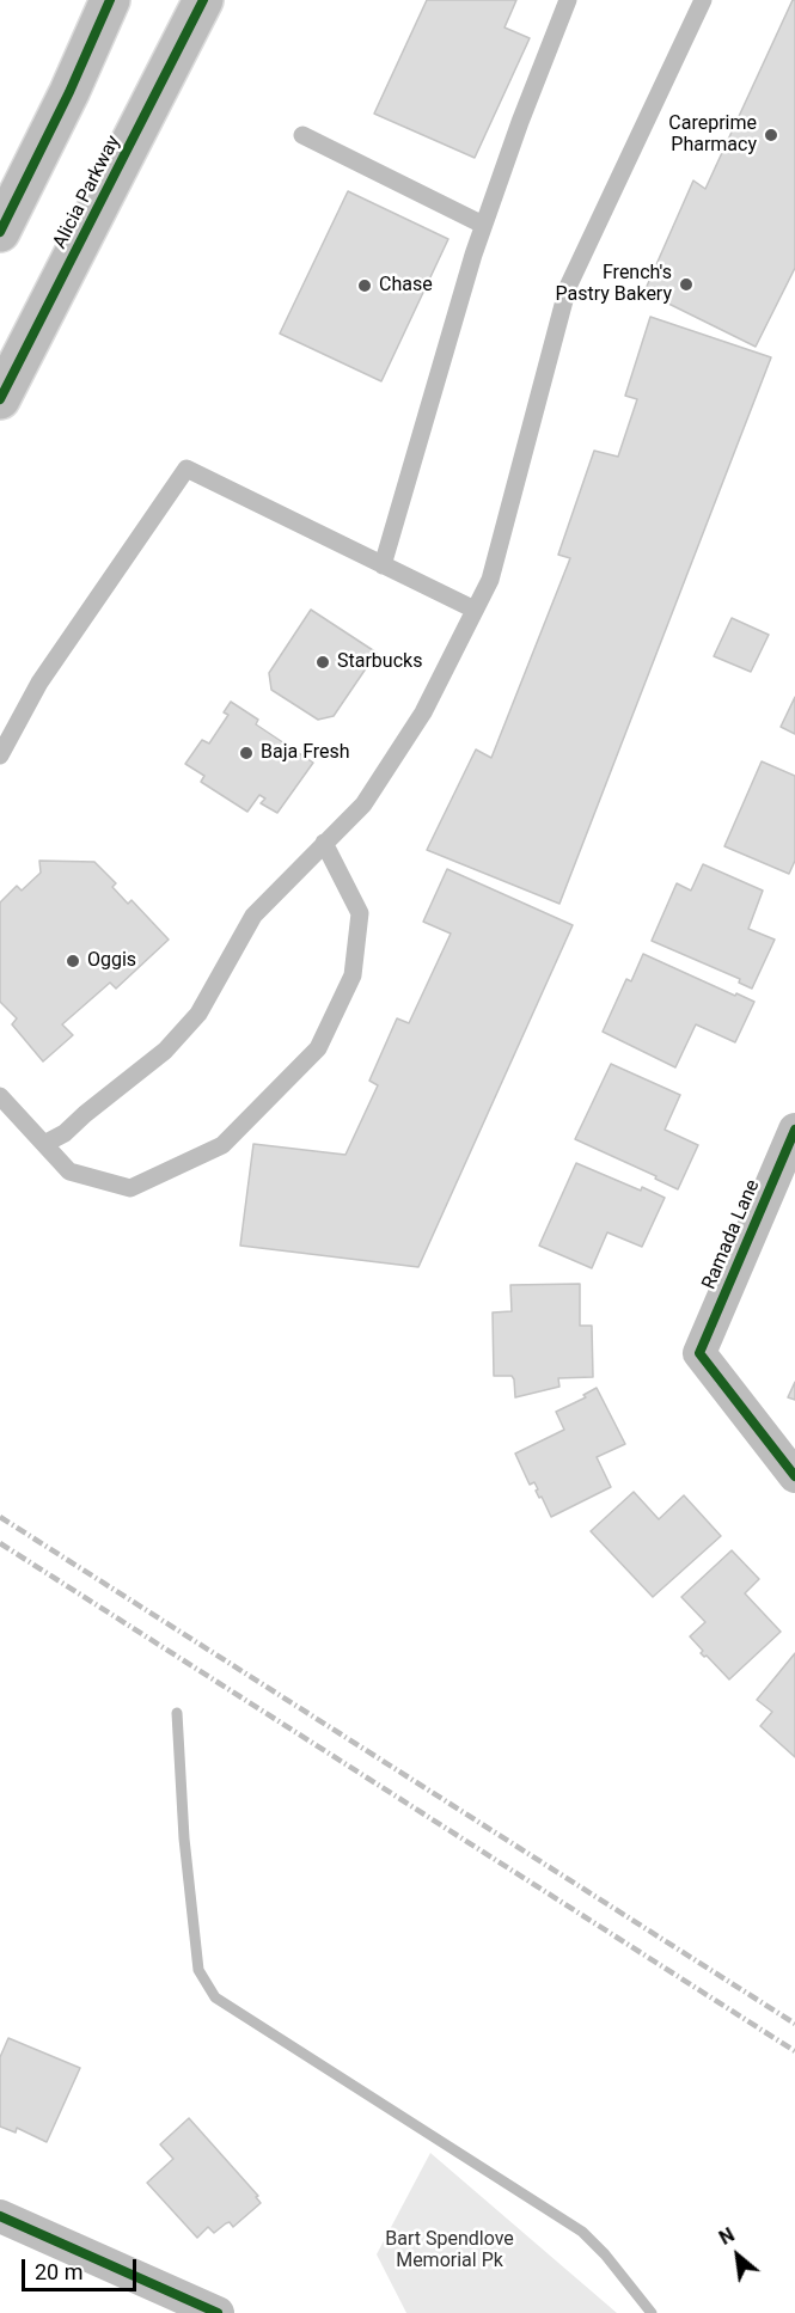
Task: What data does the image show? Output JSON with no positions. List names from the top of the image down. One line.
{"streets":{"main road":["Alicia Parkway"],"street":["Ramada Lane"]},"parks":["Bart Spendlove Memorial Pk"],"places":["Careprime Pharmacy","French's Pastry Bakery","Chase","Starbucks","Baja Fresh","Oggis"],"scale_bar":"20 m","north":"top left"}
